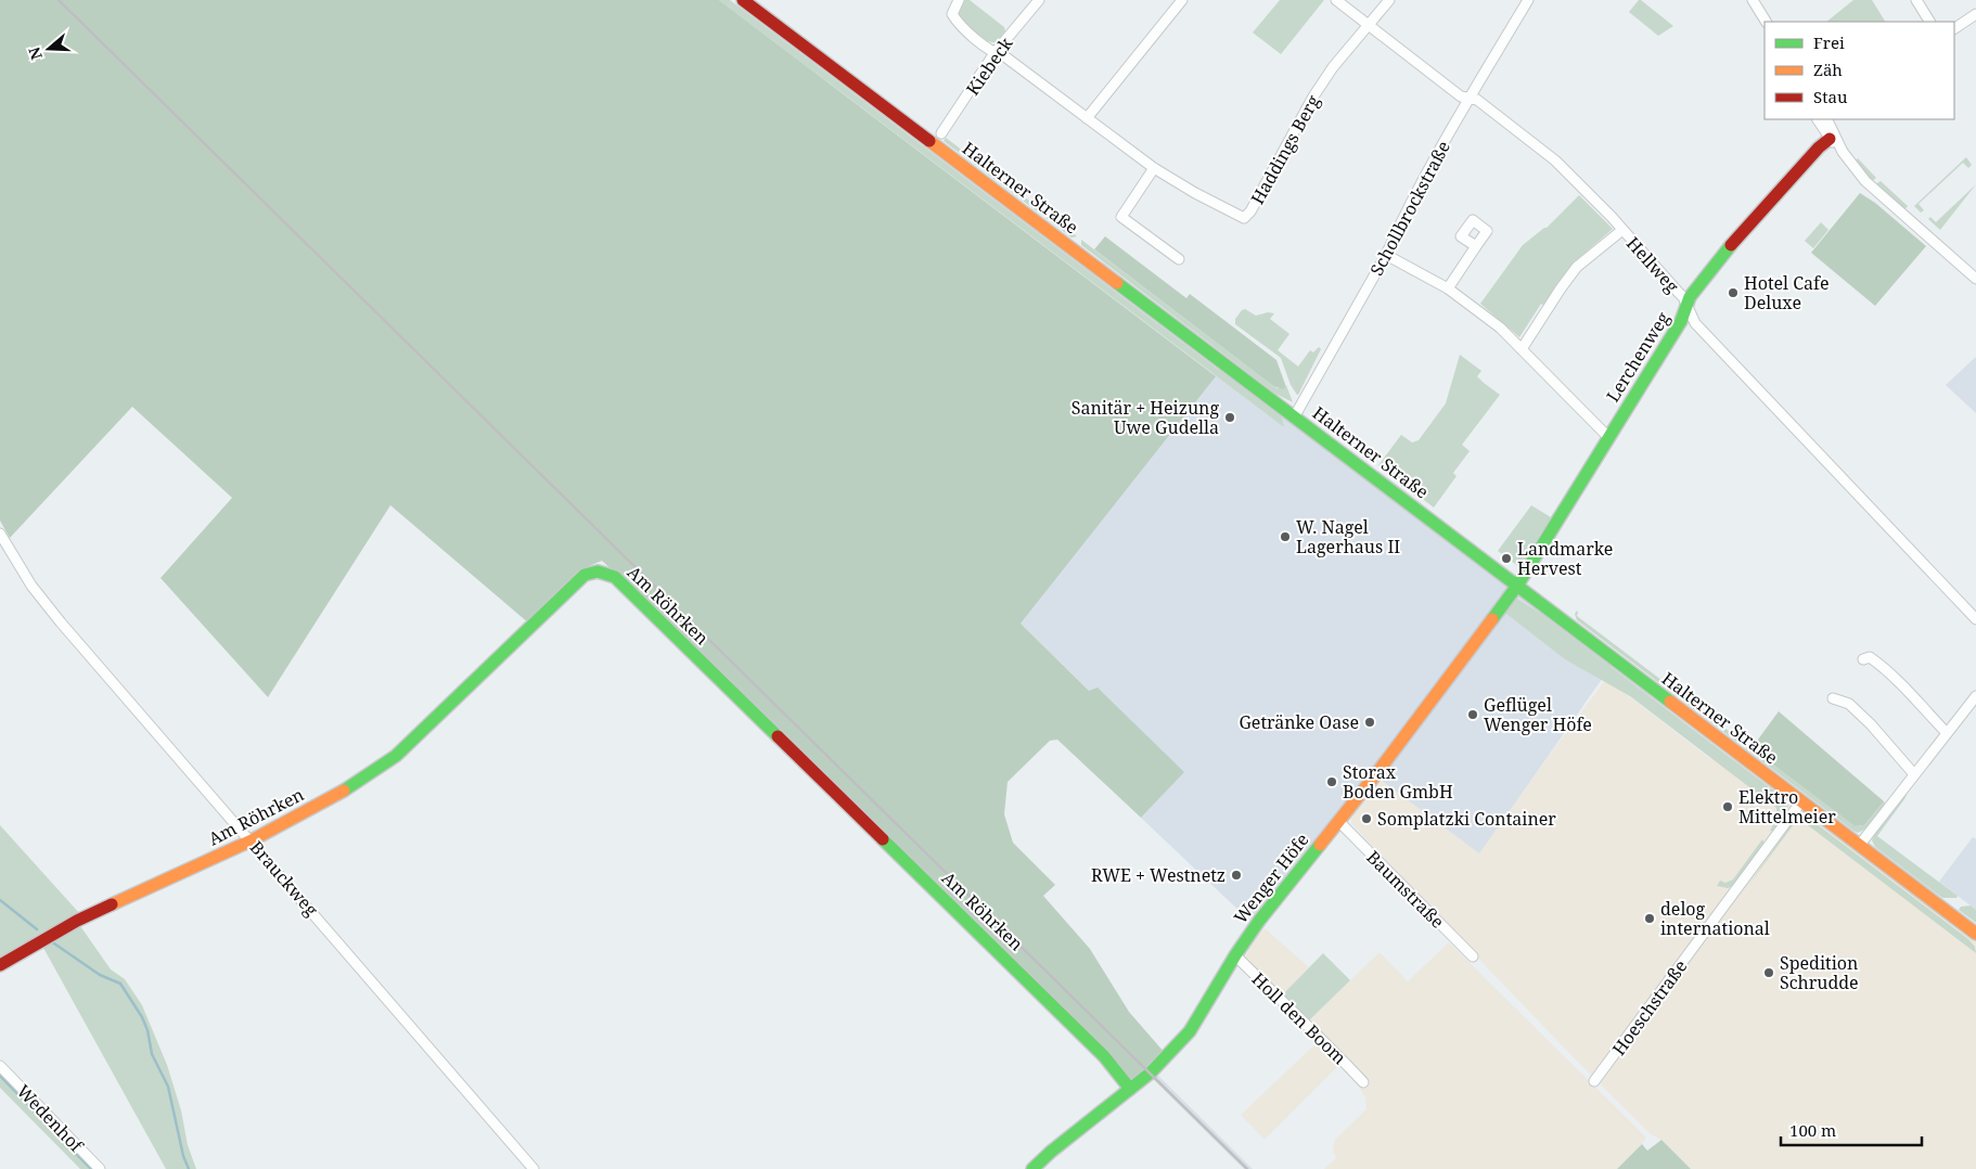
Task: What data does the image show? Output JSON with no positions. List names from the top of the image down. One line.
{"streets":{"street":["Kiebeck","Haddings Berg","Halterner Straße","Schollbrockstraße","Hellweg","Lerchenweg","Am Röhrken","Brauckweg","Wenger Höfe","Baumstraße","Hoeschstraße","Holl den Boom","Wedenhof"]},"crossings":[["Kiebeck","Haddings Berg"],["Haddings Berg","Hellweg"],["Halterner Straße","Schollbrockstraße"],["Halterner Straße","Lerchenweg"],["Halterner Straße","Wenger Höfe"],["Halterner Straße","Hoeschstraße"],["Schollbrockstraße","Hellweg"],["Hellweg","Lerchenweg"],["Lerchenweg","Wenger Höfe"],["Am Röhrken","Brauckweg"],["Am Röhrken","Wenger Höfe"],["Wenger Höfe","Baumstraße"],["Wenger Höfe","Holl den Boom"]],"places":["Hotel Cafe Deluxe","Sanitär + Heizung Uwe Gudella","W. Nagel Lagerhaus II","Landmarke Hervest","Geflügel Wenger Höfe","Getränke Oase","Storax Boden GmbH","Elektro Mittelmeier","Somplatzki Container","RWE + Westnetz","delog international","Spedition Schrudde"],"legend":["Frei","Zäh","Stau"],"scale_bar":"100 m","north":"left"}
